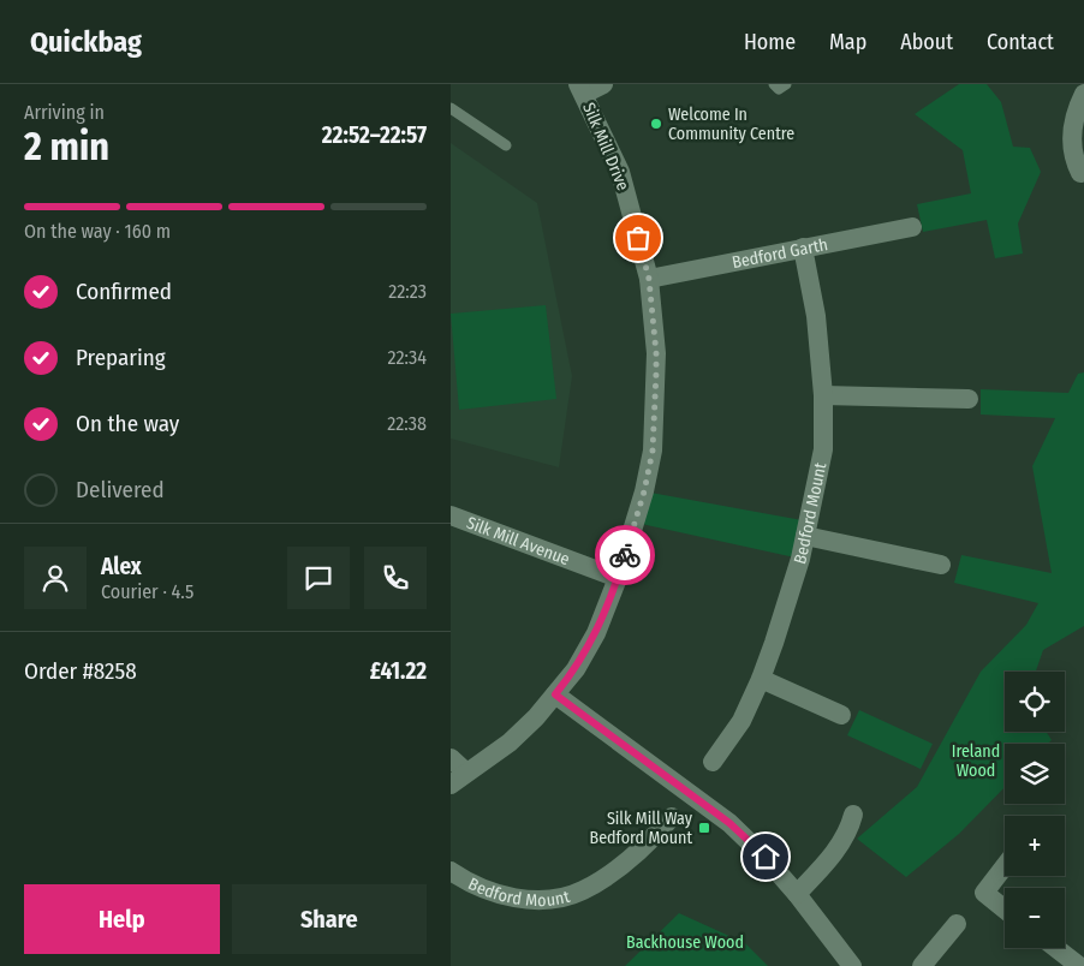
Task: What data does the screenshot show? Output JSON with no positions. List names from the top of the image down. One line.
{"streets":{"street":["Silk Mill Drive","Bedford Garth","Bedford Mount","Silk Mill Avenue"]},"crossings":[["Silk Mill Drive","Bedford Garth"],["Silk Mill Drive","Silk Mill Avenue"],["Bedford Garth","Bedford Mount"]],"parks":["Ireland Wood","Backhouse Wood"],"places":{"other":["Welcome In Community Centre"],"transit":["Silk Mill Way Bedford Mount"]},"page":{"header":"Quickbag","nav":["Home","Map","About","Contact"],"heading":["2 min","Arriving in","22:52–22:57"],"panel":["Alex","Courier · 4.5","Order #8258","£41.22"],"bar":"On the way · 160 m","list":[["Confirmed","22:23"],["Preparing","22:34"],["On the way","22:38"],"Delivered"],"map_buttons":["+","−"],"buttons":["Help","Share"]}}
